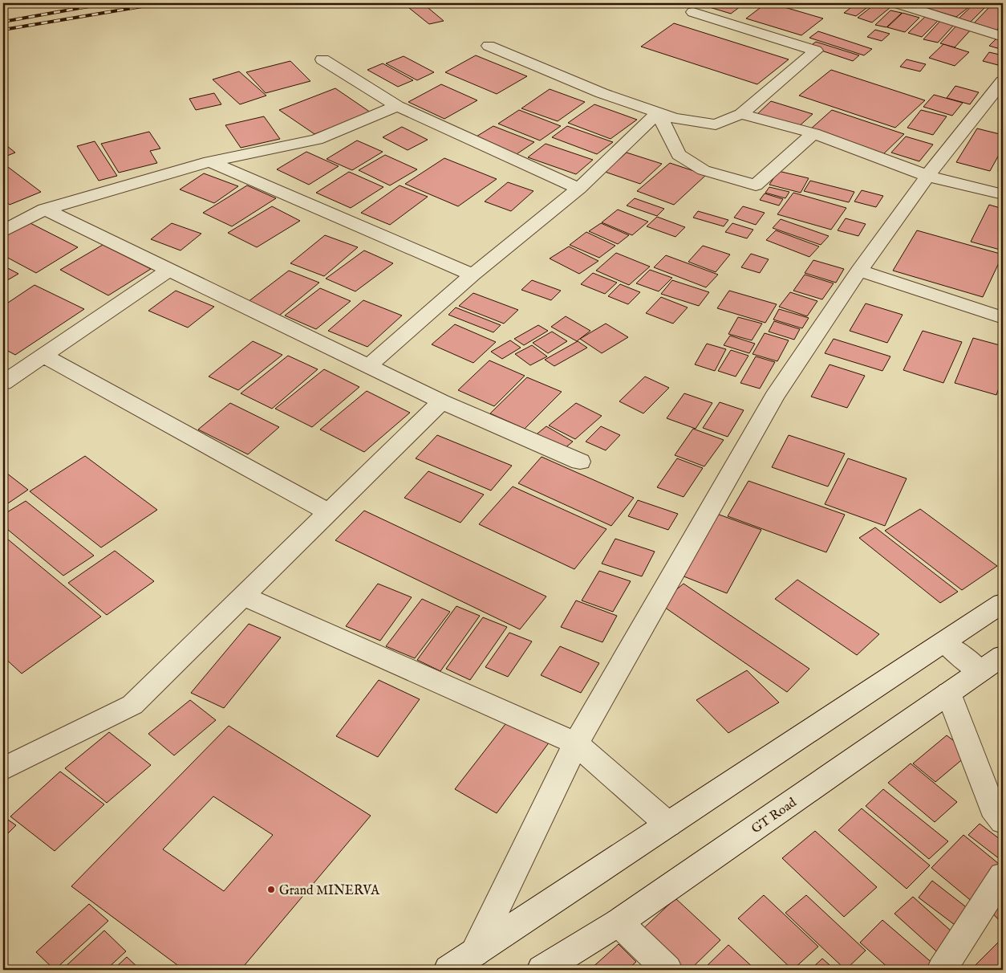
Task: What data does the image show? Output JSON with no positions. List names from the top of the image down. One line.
{"streets":{"street":["GT Road"]},"places":["Grand MINERVA"]}
